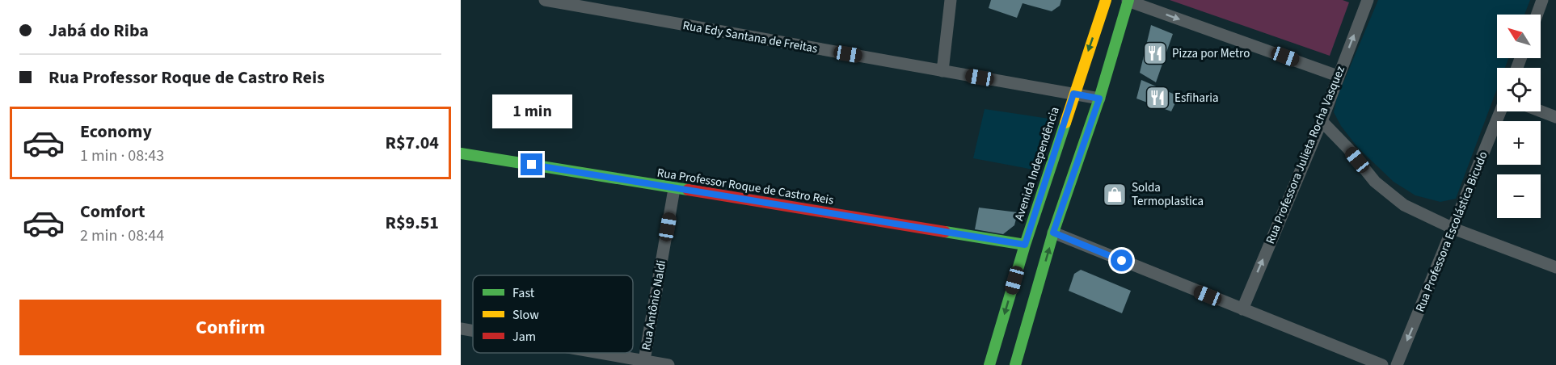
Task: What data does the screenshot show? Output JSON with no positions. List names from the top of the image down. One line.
{"streets":{"main road":["Avenida Independência","Rua Professor Roque de Castro Reis"],"street":["Rua Edy Santana de Freitas","Rua Professora Julieta Rocha Vasquez","Rua Professora Escolástica Bicudo","Rua Antônio Naldi"]},"crossings":[["Rua Edy Santana de Freitas","Avenida Independência"],["Avenida Independência","Rua Professor Roque de Castro Reis"],["Rua Professor Roque de Castro Reis","Rua Antônio Naldi"]],"one_way":["Rua Professora Julieta Rocha Vasquez","Rua Professora Escolástica Bicudo"],"places":{"restaurant":["Pizza por Metro","Esfiharia"],"shop":["Solda Termoplastica"]},"legend":["Fast","Slow","Jam"],"north":"top left","page":{"banner":["Jabá do Riba","Rua Professor Roque de Castro Reis"],"map_buttons":["+","−"],"bubble":"1 min","list":[{"name":"Economy","note":"1 min · 08:43","value":"R$7.04"},{"name":"Comfort","note":"2 min · 08:44","value":"R$9.51"}],"buttons":"Confirm"}}
